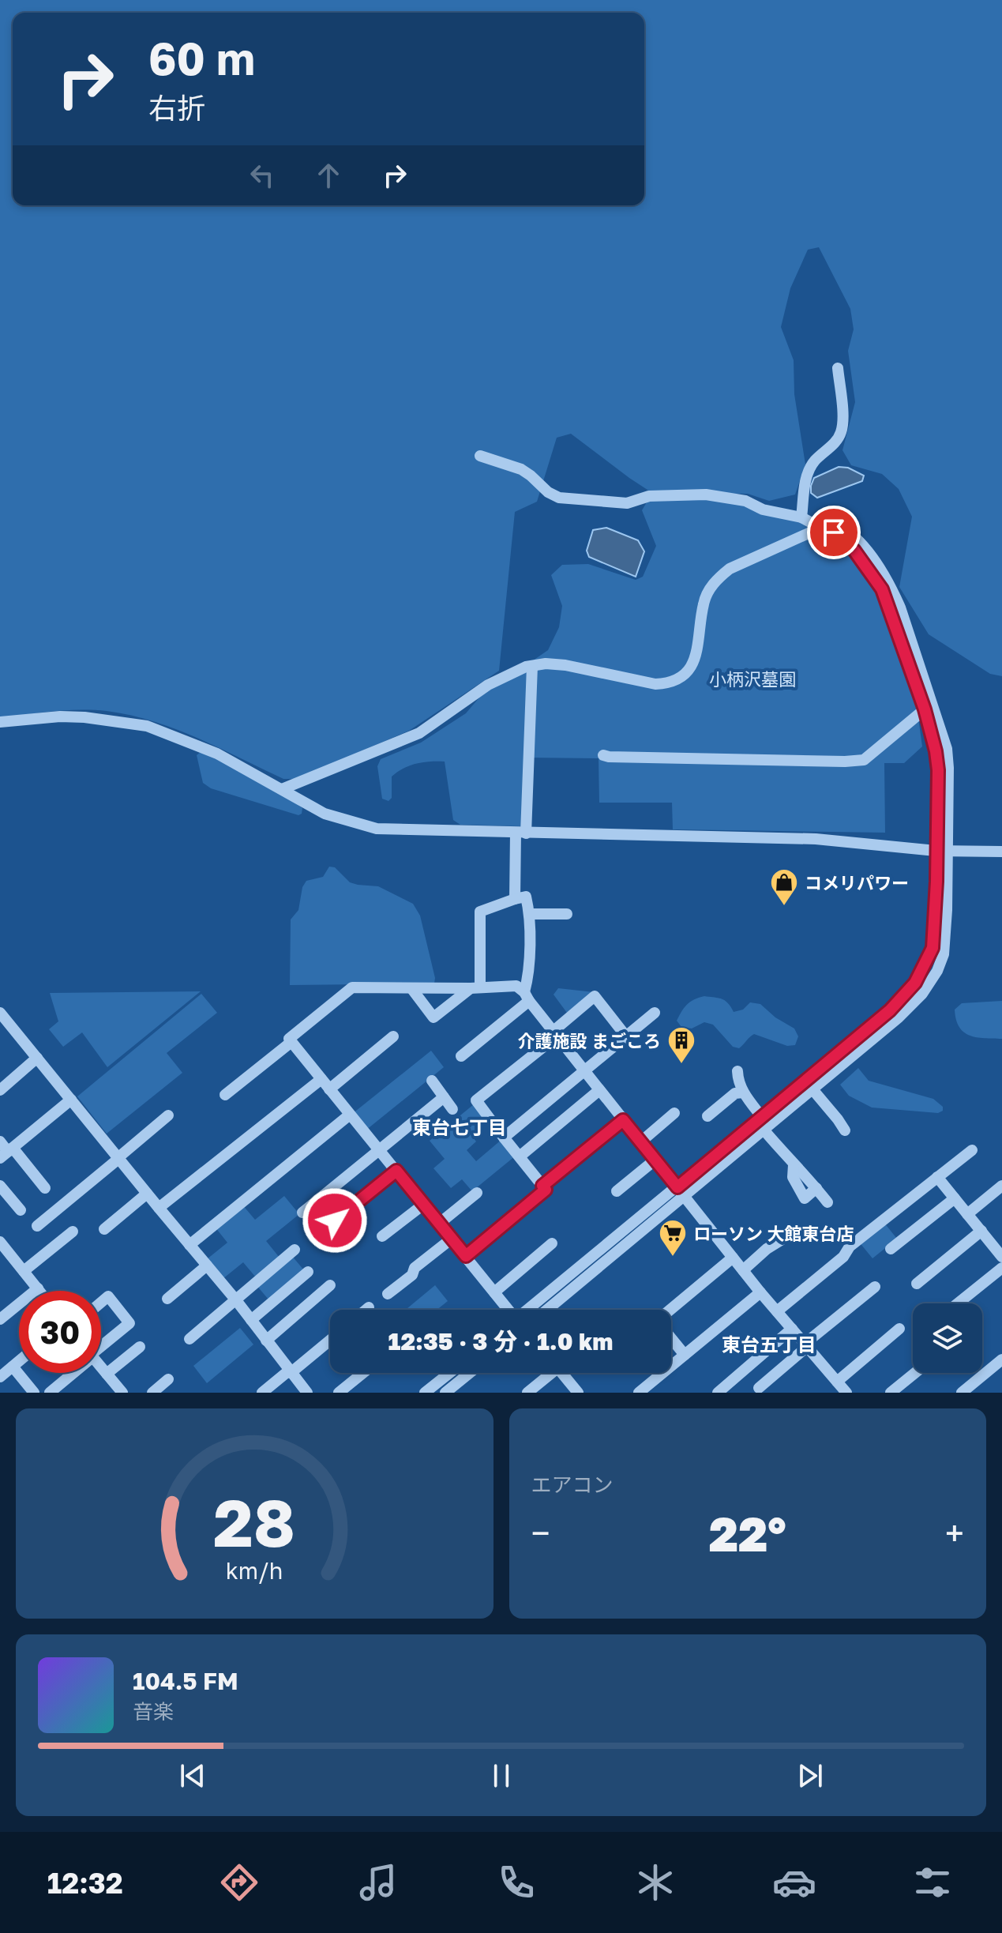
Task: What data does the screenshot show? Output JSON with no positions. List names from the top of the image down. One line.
{"districts":["東台七丁目","東台五丁目"],"parks":["小柄沢墓園"],"places":{"shop":["コメリパワー"],"building":["介護施設 まごころ"],"supermarket":["ローソン 大館東台店"]},"page":{"turn":["60 m","右折"],"limit":"30","trip":"12:35 · 3 分 · 1.0 km","tile":"エアコン","heat":["−","22°","+"],"song":["104.5 FM","音楽"],"tabs":"12:32","gauge":["28","km/h"]}}
